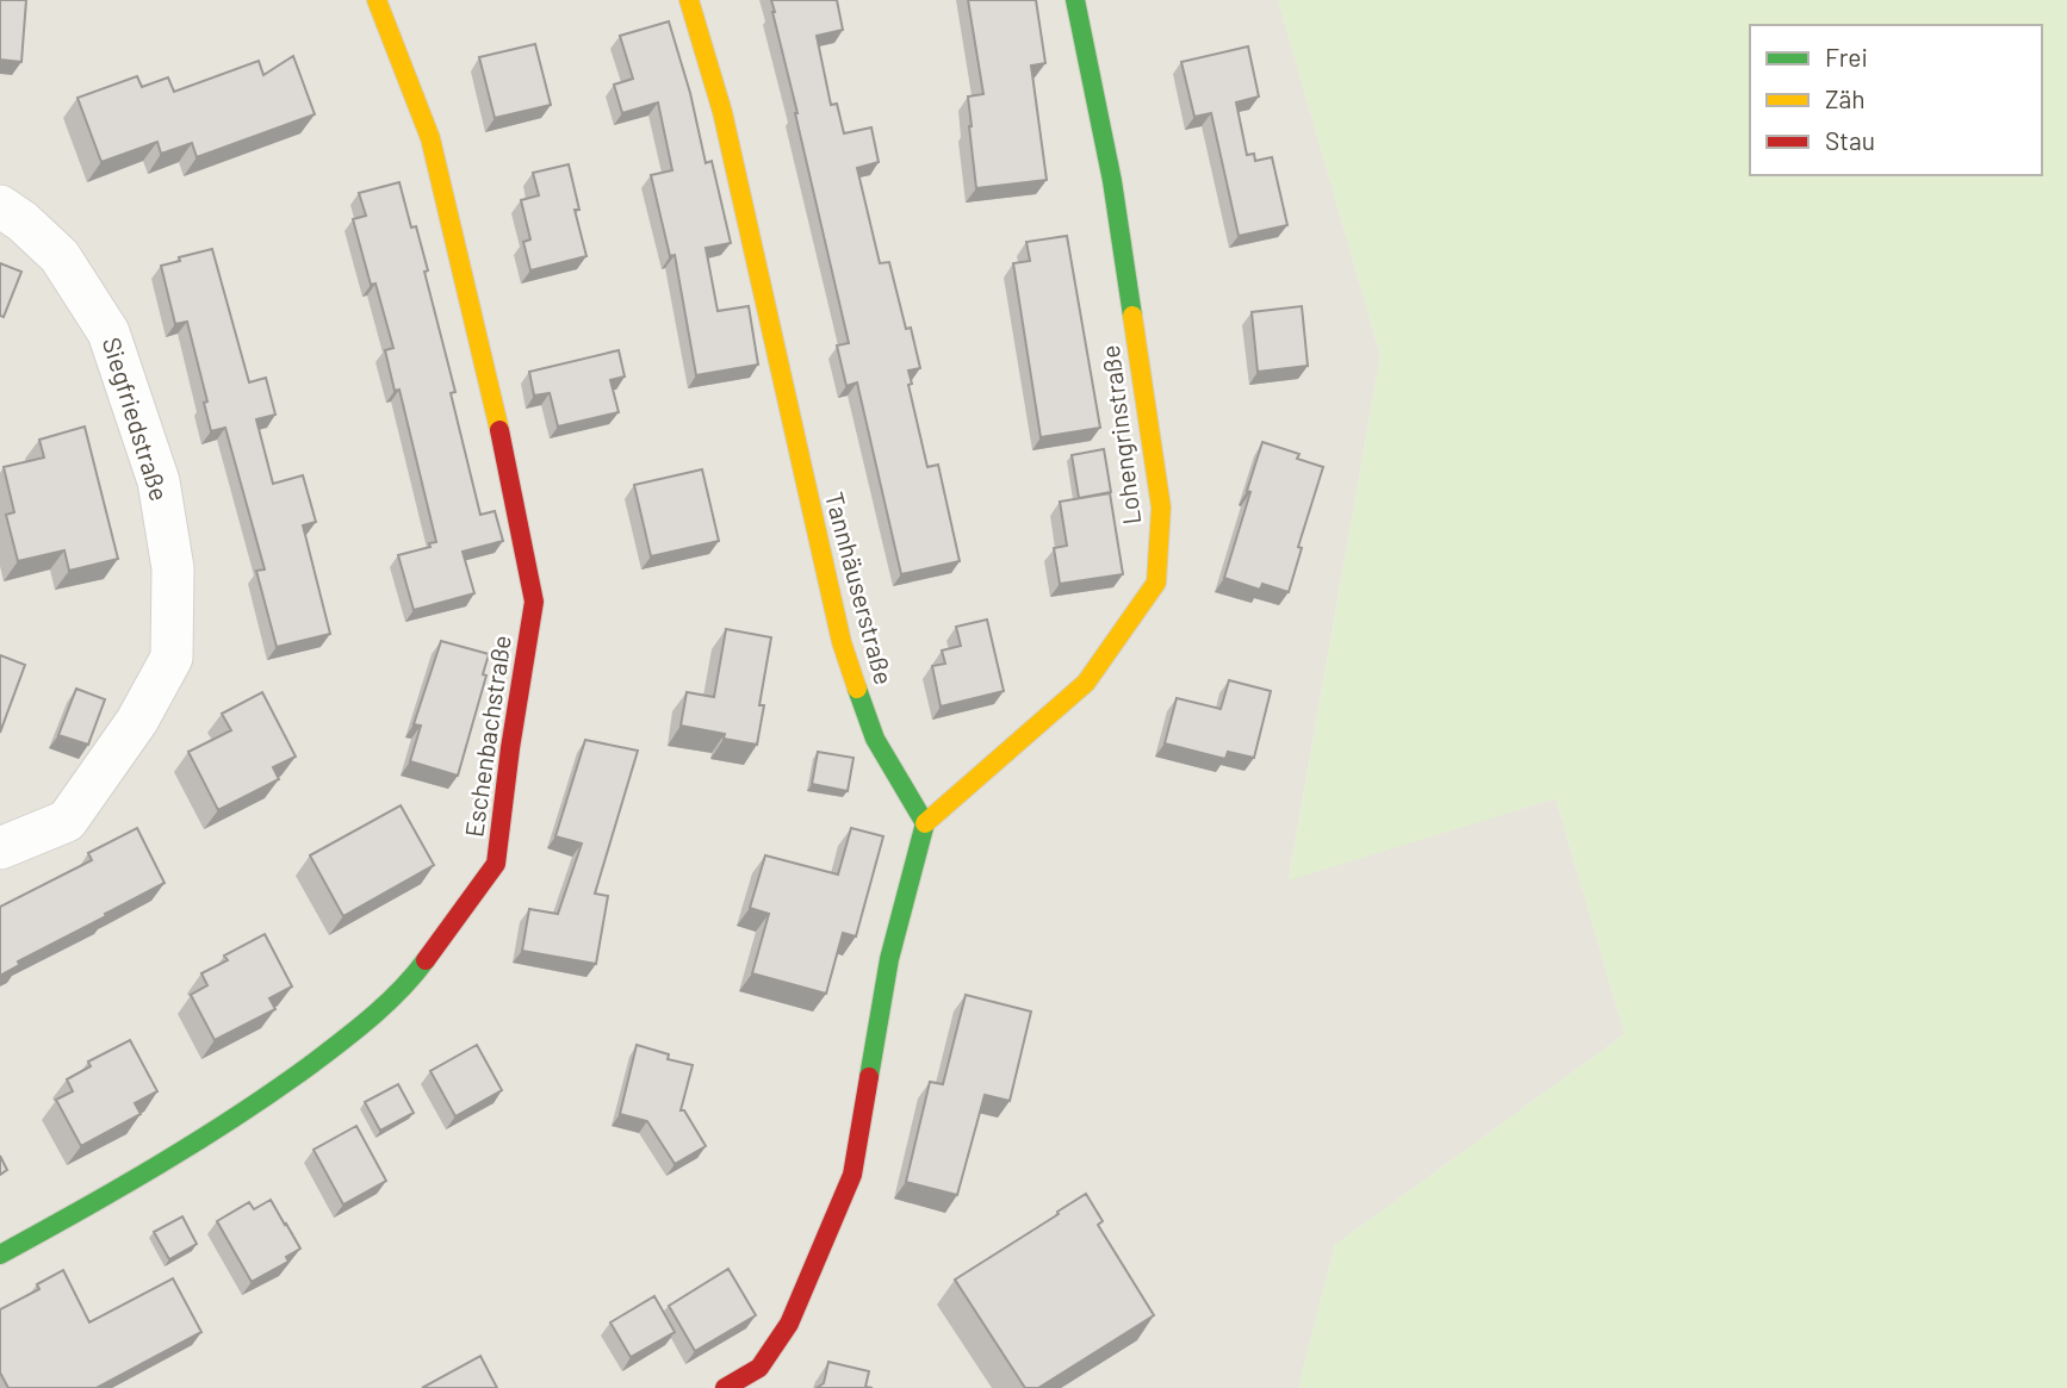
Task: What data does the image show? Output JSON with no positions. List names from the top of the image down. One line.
{"streets":{"street":["Siegfriedstraße","Lohengrinstraße","Tannhäuserstraße","Eschenbachstraße"]},"crossings":[["Lohengrinstraße","Tannhäuserstraße"]],"legend":["Frei","Zäh","Stau"]}
